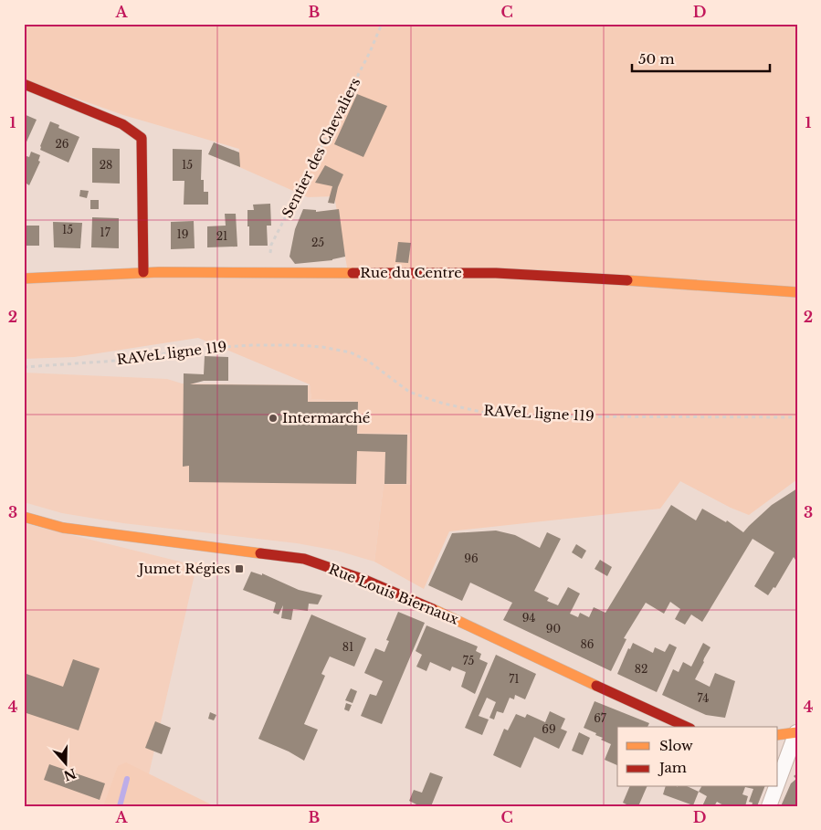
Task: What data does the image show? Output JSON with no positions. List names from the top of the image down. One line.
{"streets":{"street":["Rue du Centre","Rue Louis Biernaux"],"path":["Sentier des Chevaliers","RAVeL ligne 119"]},"crossings":[["Sentier des Chevaliers","Rue du Centre"]],"places":{"other":["Intermarché"],"transit":["Jumet Régies"]},"house_numbers":["26","28","15","15","17","19","21","25","96","94","90","86","81","75","82","71","74","67","69"],"legend":["Slow","Jam"],"scale_bar":"50 m","north":"bottom","grid":{"columns":["A","B","C","D"],"rows":["1","2","3","4"]}}
